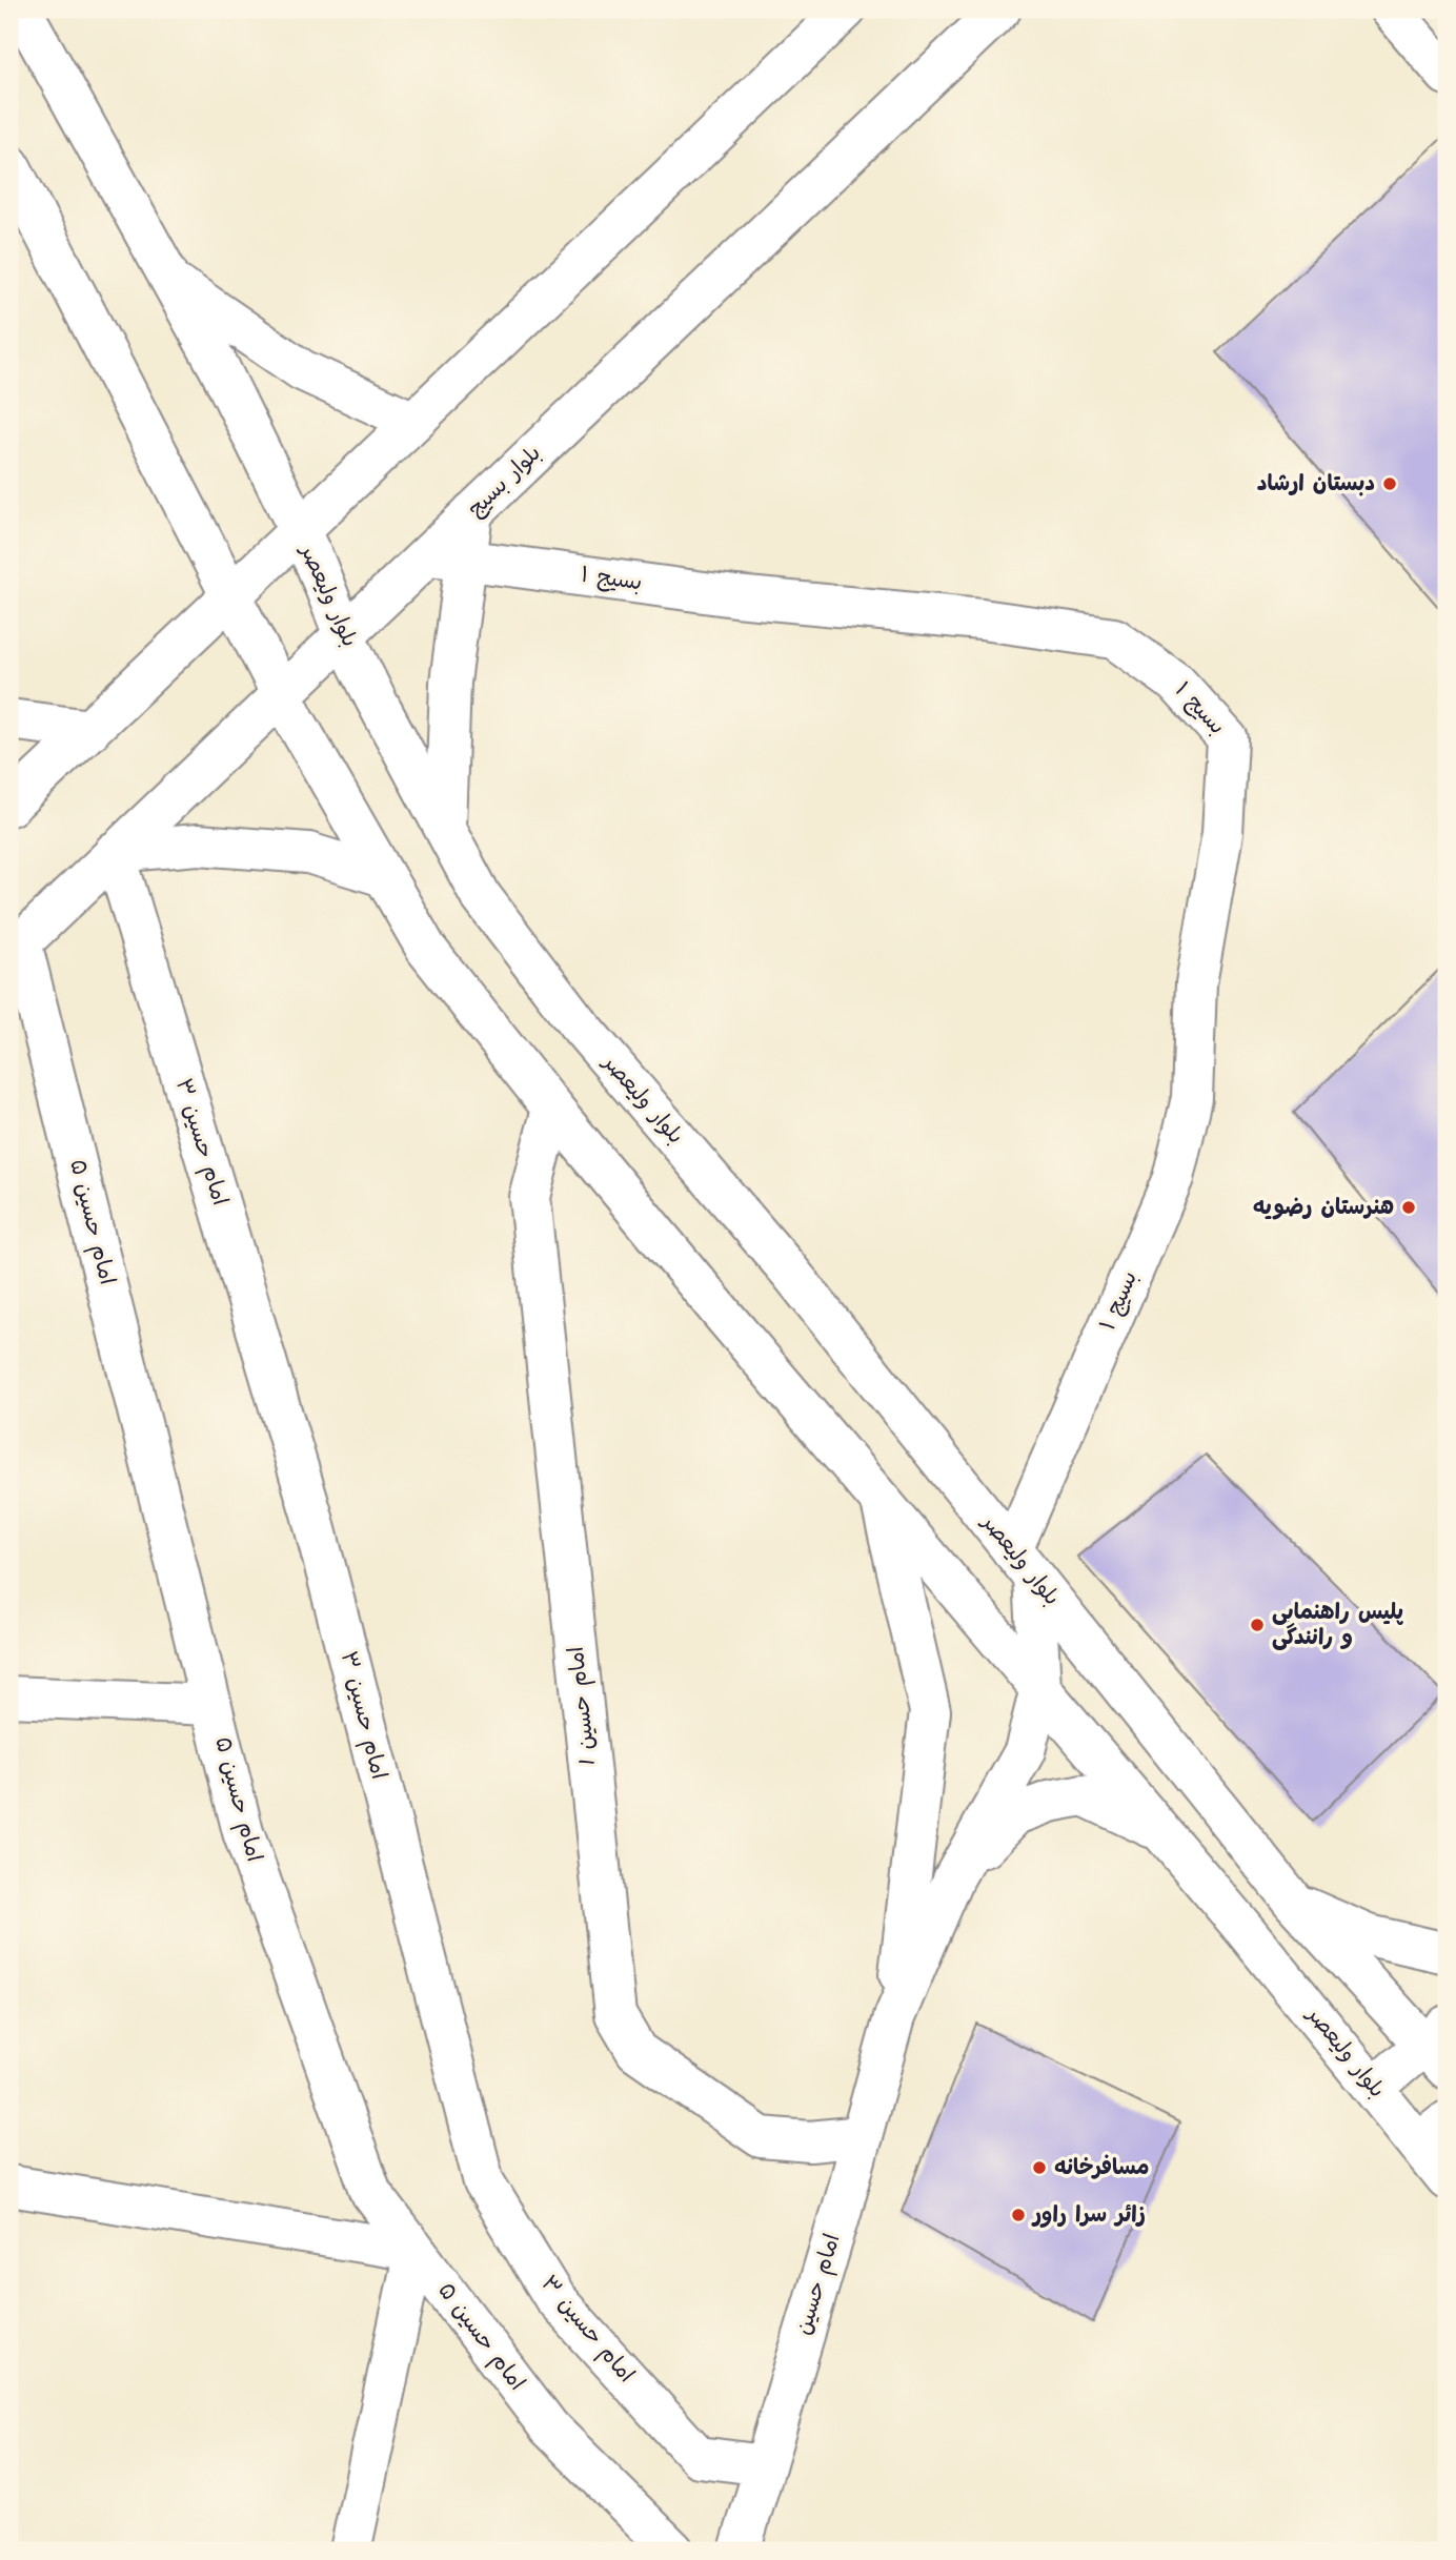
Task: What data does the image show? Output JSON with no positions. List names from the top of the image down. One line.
{"streets":{"street":["بلوار بسیج","بسیج ۱","بلوار ولیعصر","امام حسین ۳","امام حسین ۵","امام حسین 1","امام حسین"]},"crossings":[["بلوار بسیج","بسیج ۱"],["بلوار بسیج","بلوار ولیعصر"],["بلوار بسیج","امام حسین ۳"],["بلوار بسیج","امام حسین ۵"],["بسیج ۱","بلوار ولیعصر"],["بلوار ولیعصر","امام حسین 1"],["امام حسین ۳","امام حسین"],["امام حسین 1","امام حسین"]],"places":["دبستان ارشاد","هنرستان رضویه","پلیس راهنمایی و رانندگی","مسافرخانه","زائر سرا راور"]}
